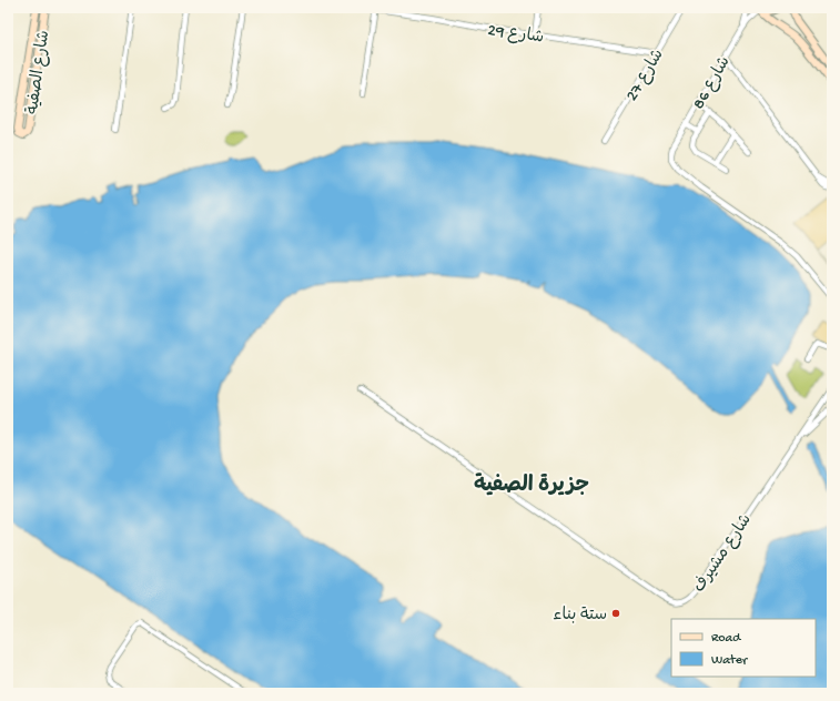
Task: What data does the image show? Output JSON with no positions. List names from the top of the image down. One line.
{"streets":{"main road":["شارع الصفية"],"street":["شارع 29","شارع 27","شارع 86","شارع مشيرف"]},"crossings":[["شارع 29","شارع 27"]],"districts":["جزيرة الصفية"],"places":["ستة بناء"],"legend":["Road","Water"]}
